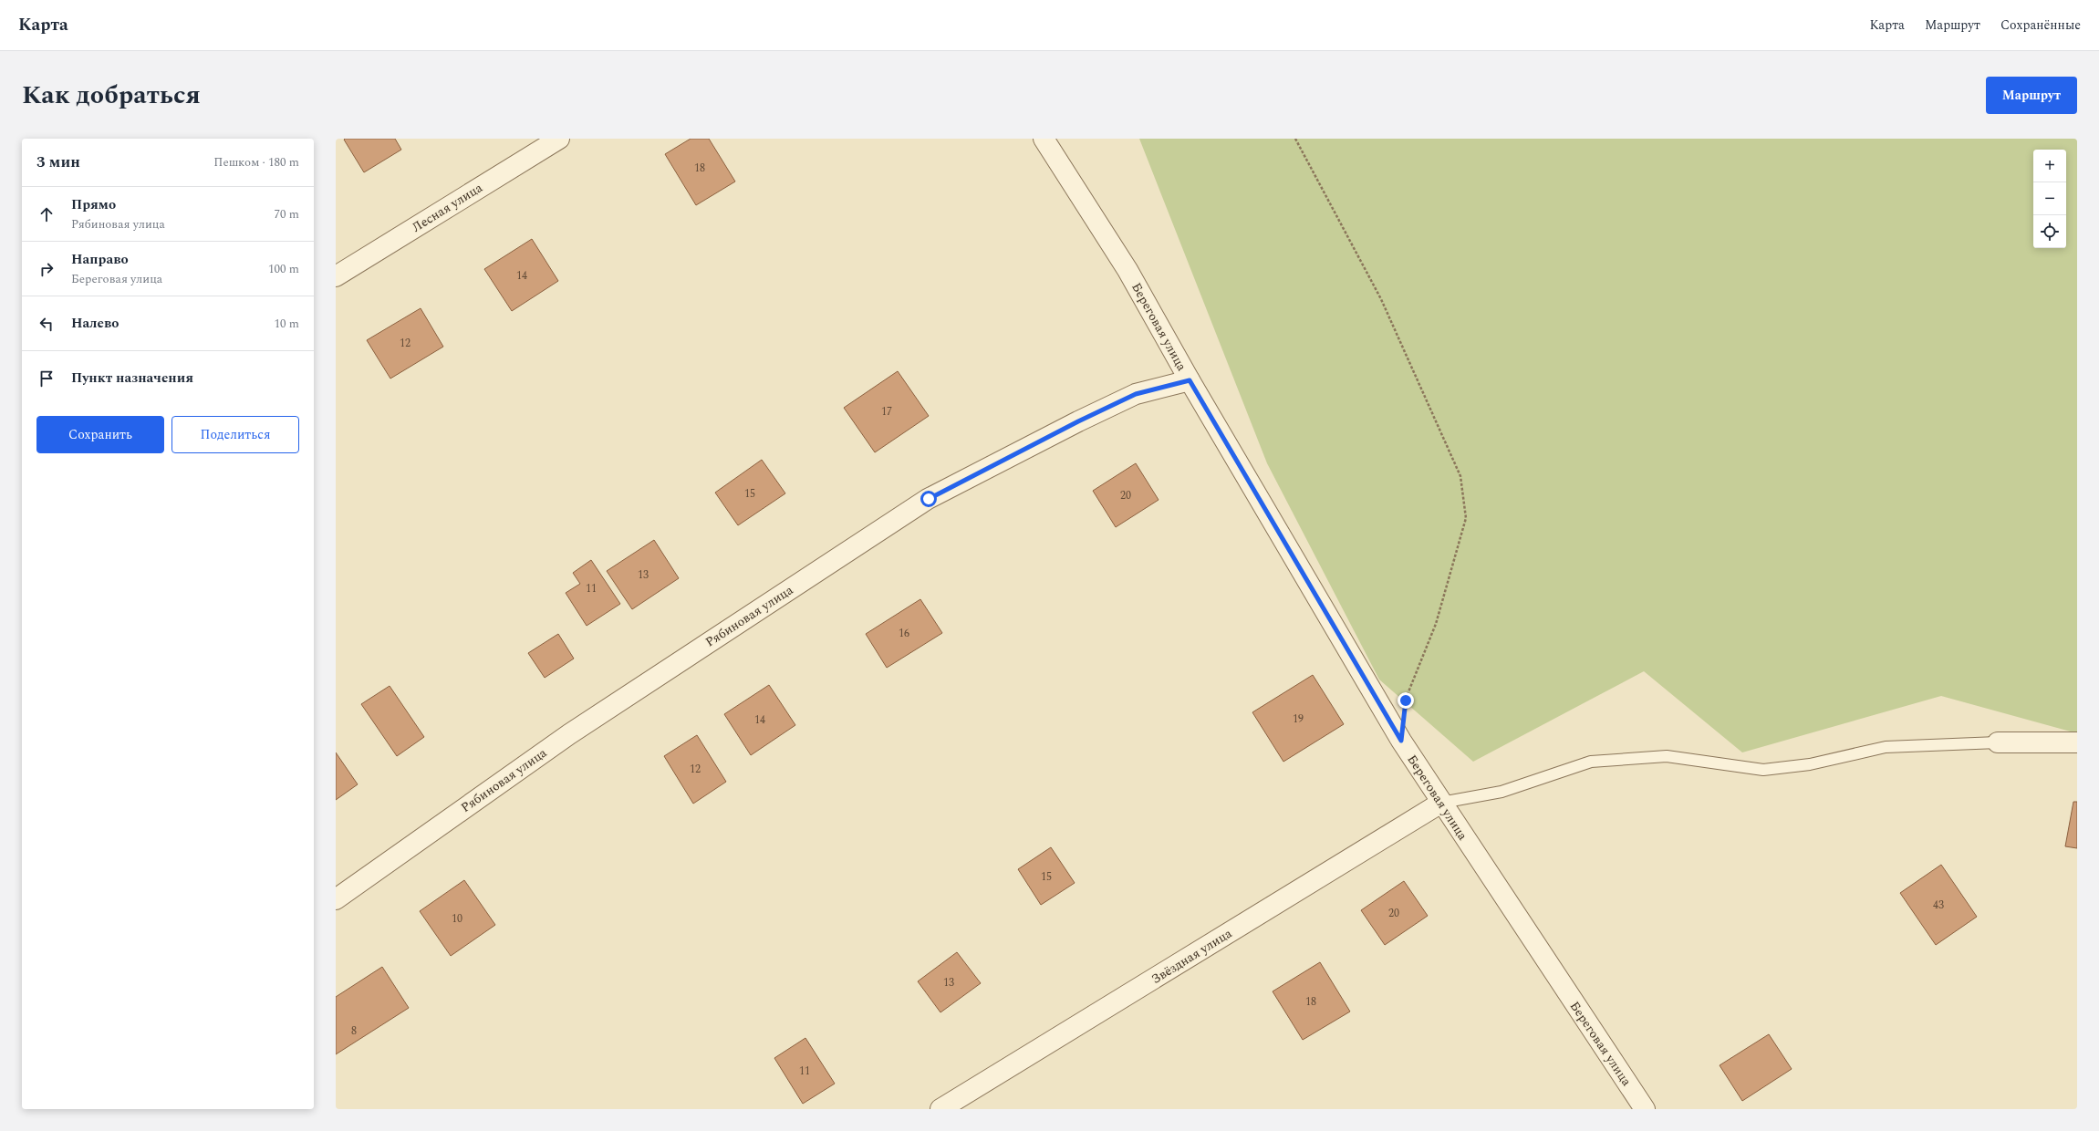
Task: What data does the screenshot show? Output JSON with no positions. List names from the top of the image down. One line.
{"streets":{"street":["Лесная улица","Береговая улица","Рябиновая улица","Звёздная улица"]},"crossings":[["Береговая улица","Рябиновая улица"],["Береговая улица","Звёздная улица"]],"house_numbers":["18","14","12","17","15","20","13","11","16","19","14","12","15","43","20","10","13","18","8","11"],"page":{"header":"Карта","nav":["Карта","Маршрут","Сохранённые"],"title":"Как добраться","buttons":["Маршрут",["Сохранить","Поделиться"]],"heading":["3 мин","Пешком · 180 m"],"map_buttons":["+","−"],"list":[["Прямо","Рябиновая улица","70 m"],["Направо","Береговая улица","100 m"],["Налево","10 m"],"Пункт назначения"]}}
